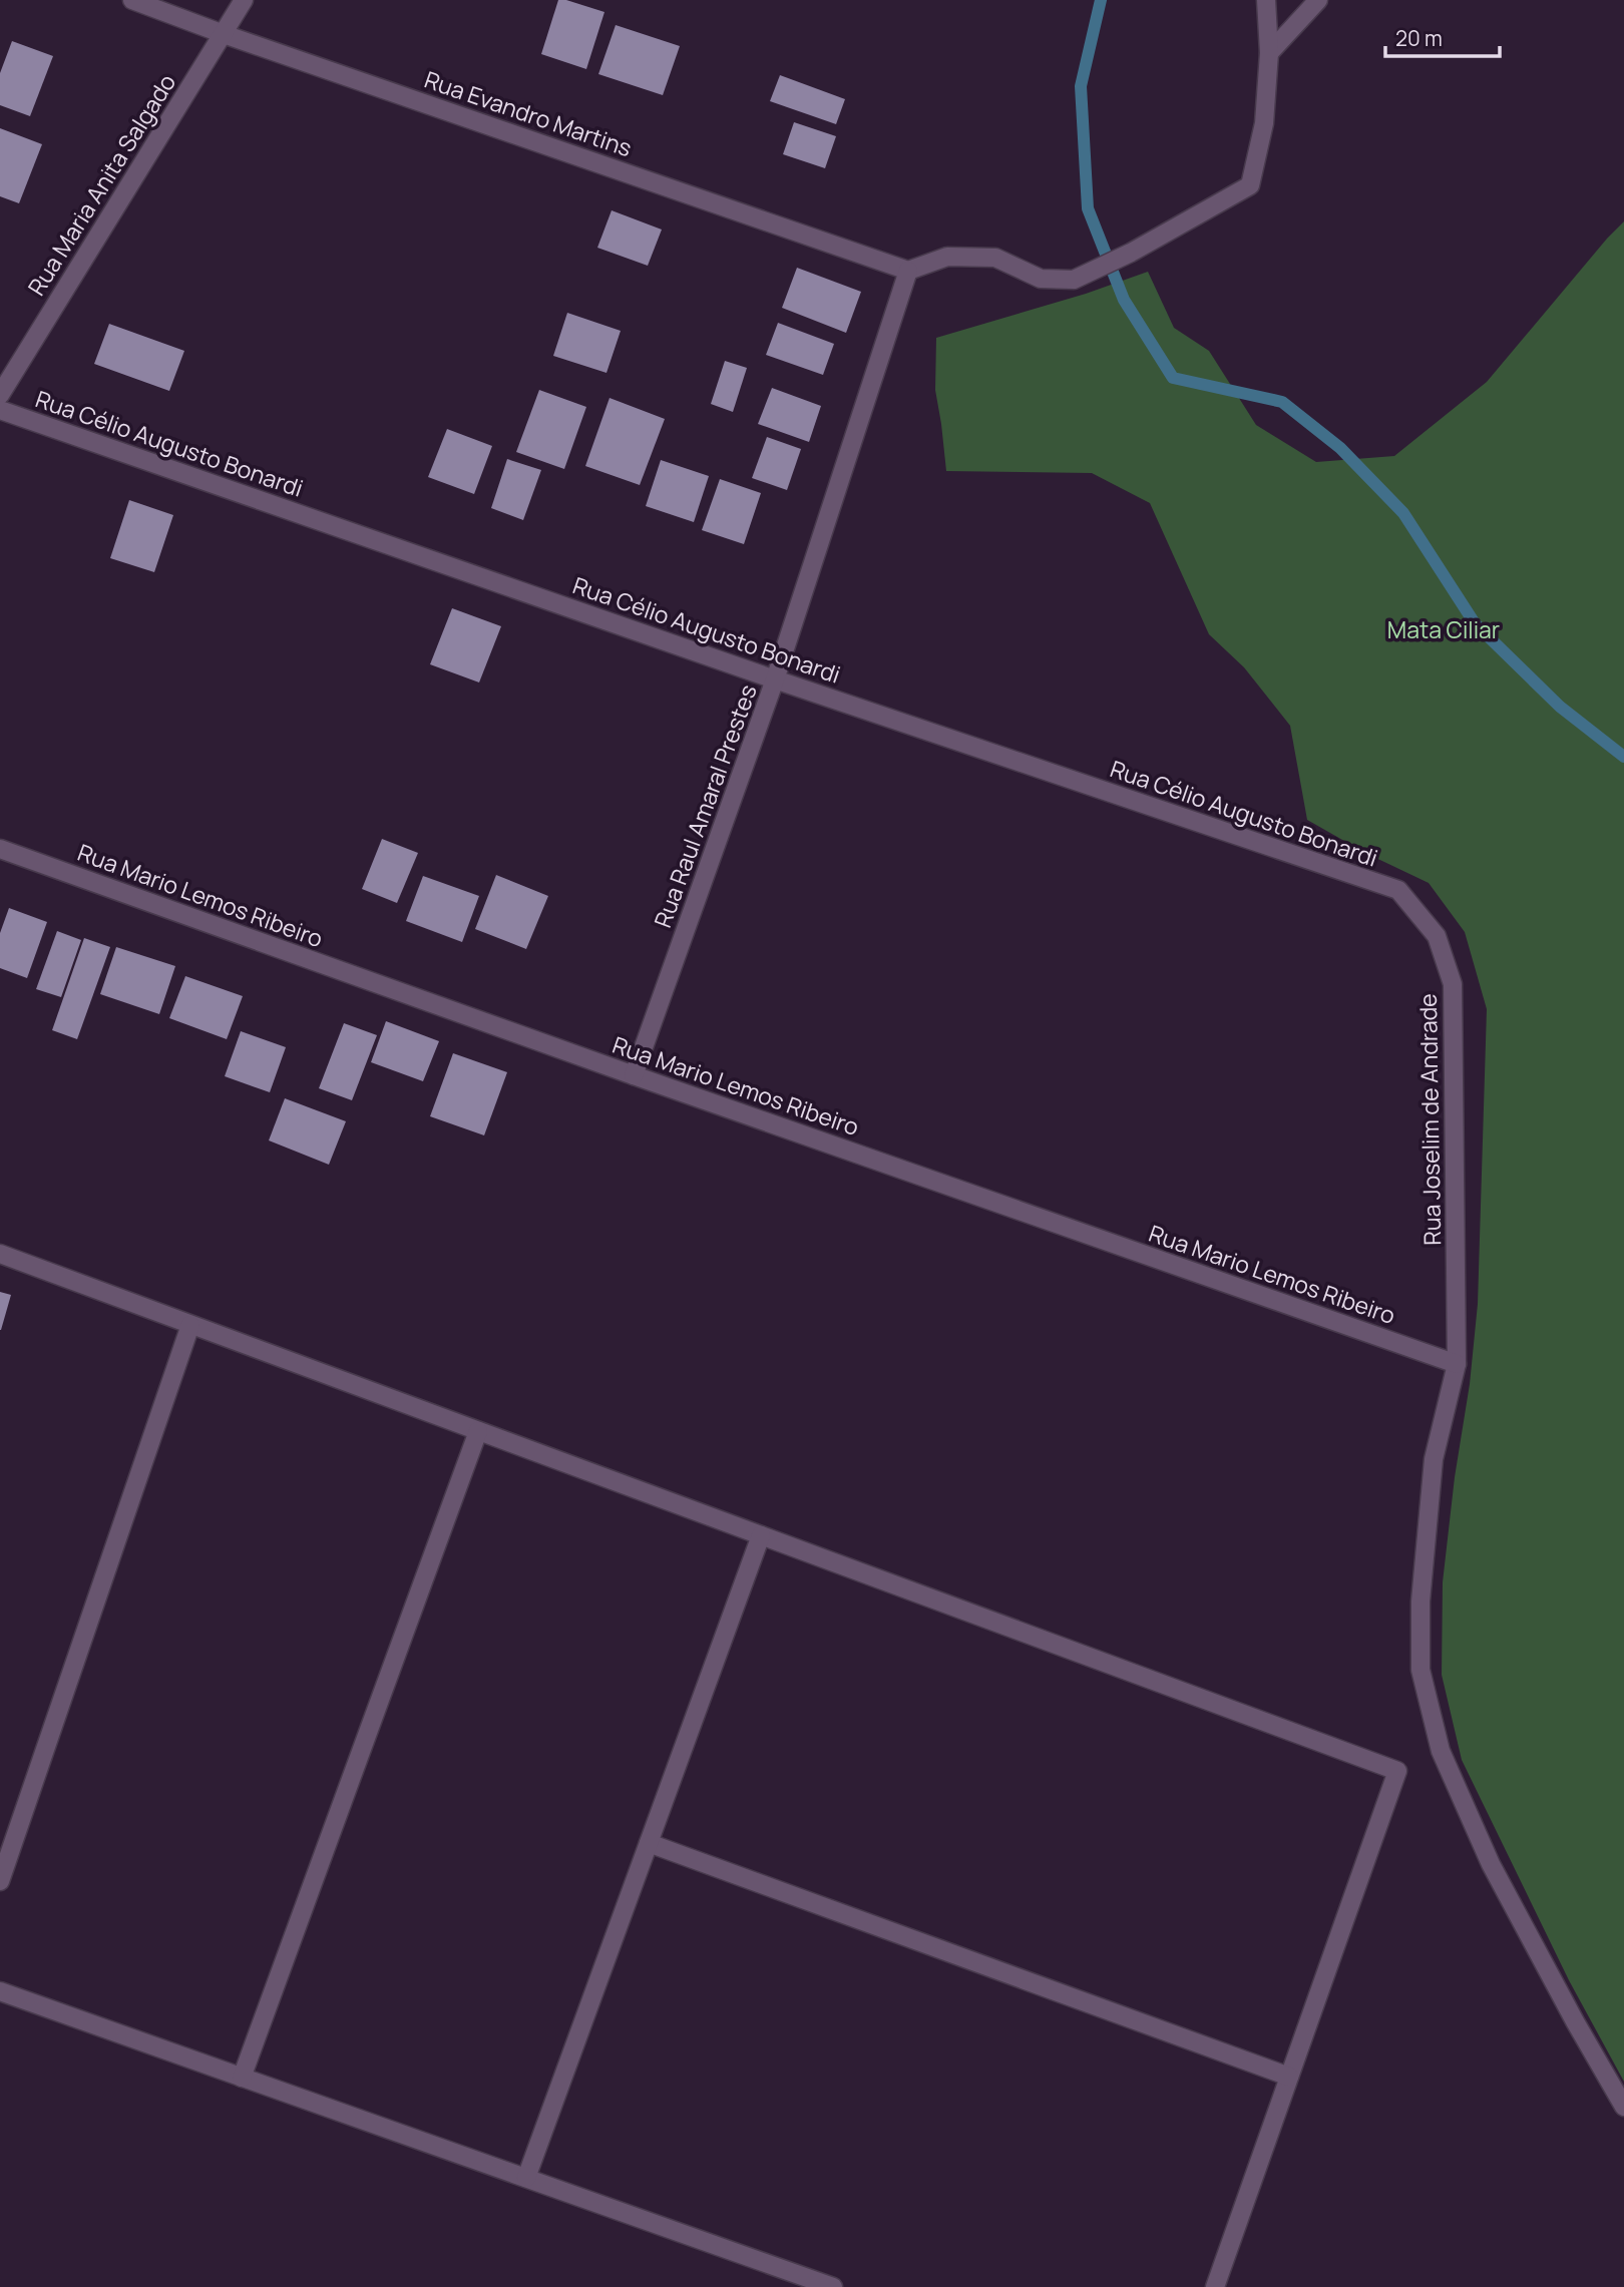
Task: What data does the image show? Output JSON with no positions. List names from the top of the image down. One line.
{"streets":{"street":["Rua Evandro Martins","Rua Maria Anita Salgado","Rua Célio Augusto Bonardi","Rua Raul Amaral Prestes","Rua Mario Lemos Ribeiro","Rua Joselim de Andrade"]},"crossings":[["Rua Evandro Martins","Rua Maria Anita Salgado"],["Rua Evandro Martins","Rua Raul Amaral Prestes"],["Rua Célio Augusto Bonardi","Rua Raul Amaral Prestes"],["Rua Célio Augusto Bonardi","Rua Joselim de Andrade"],["Rua Raul Amaral Prestes","Rua Mario Lemos Ribeiro"],["Rua Mario Lemos Ribeiro","Rua Joselim de Andrade"]],"parks":["Mata Ciliar"],"scale_bar":"20 m"}
